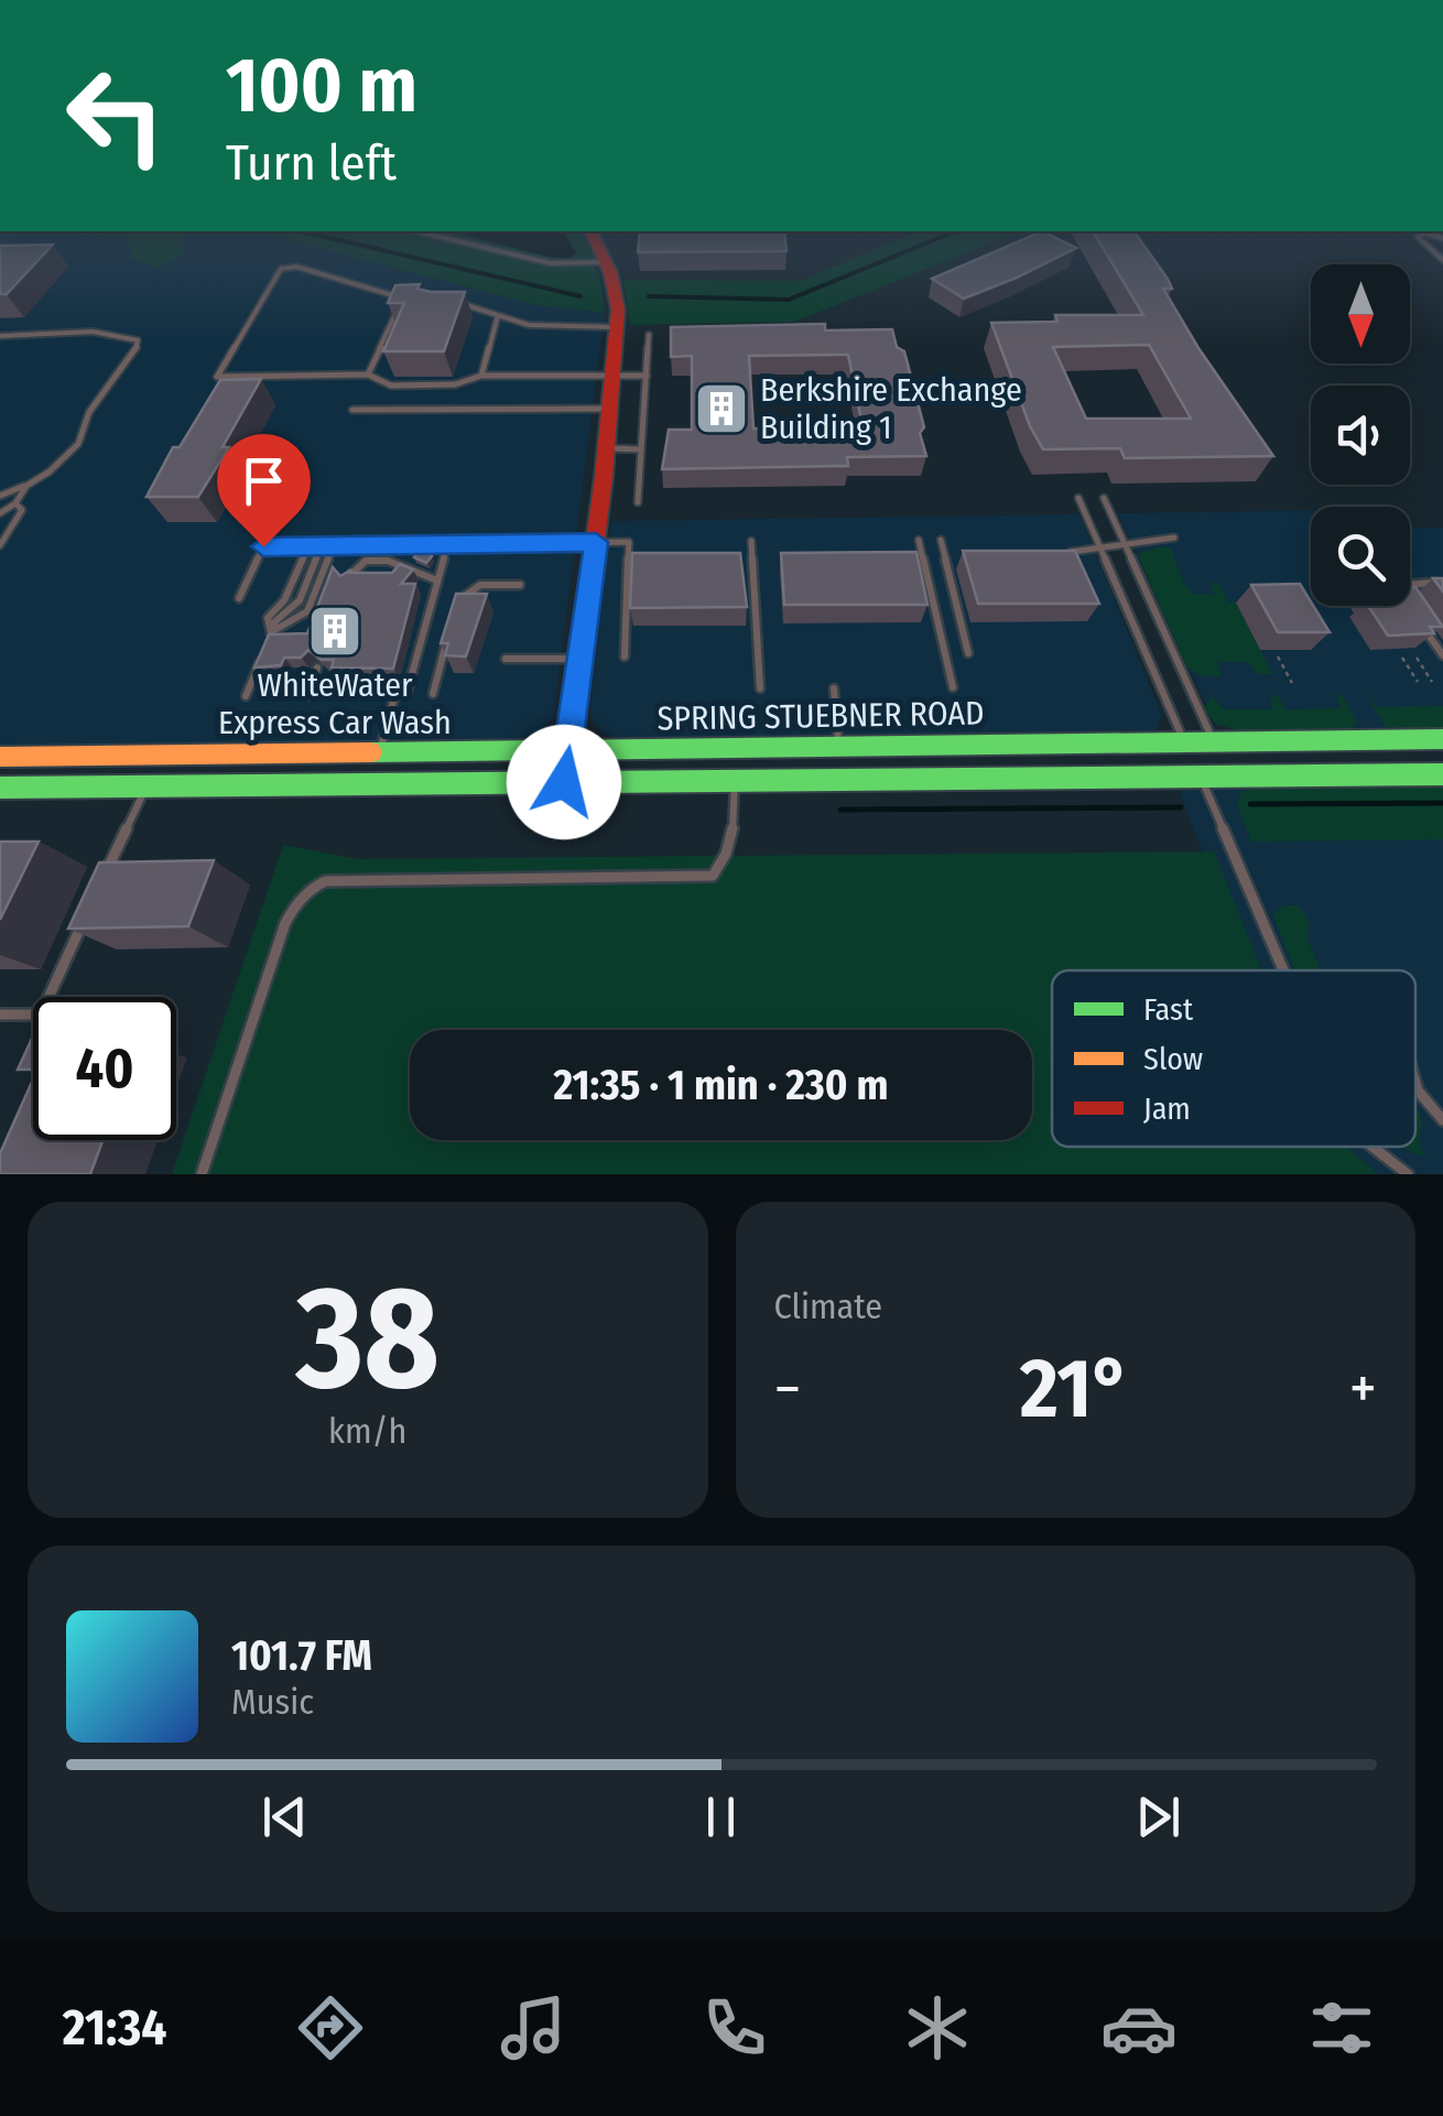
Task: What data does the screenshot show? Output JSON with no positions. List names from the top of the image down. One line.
{"streets":{"main road":["SPRING STUEBNER ROAD"]},"places":{"building":["Berkshire Exchange Building 1","WhiteWater Express Car Wash"]},"legend":["Fast","Slow","Jam"],"north":"bottom","page":{"turn":["100 m","Turn left"],"limit":"40","trip":"21:35 · 1 min · 230 m","tile":[["38","km/h"],"Climate"],"heat":["−","21°","+"],"song":["101.7 FM","Music"],"tabs":"21:34"}}
